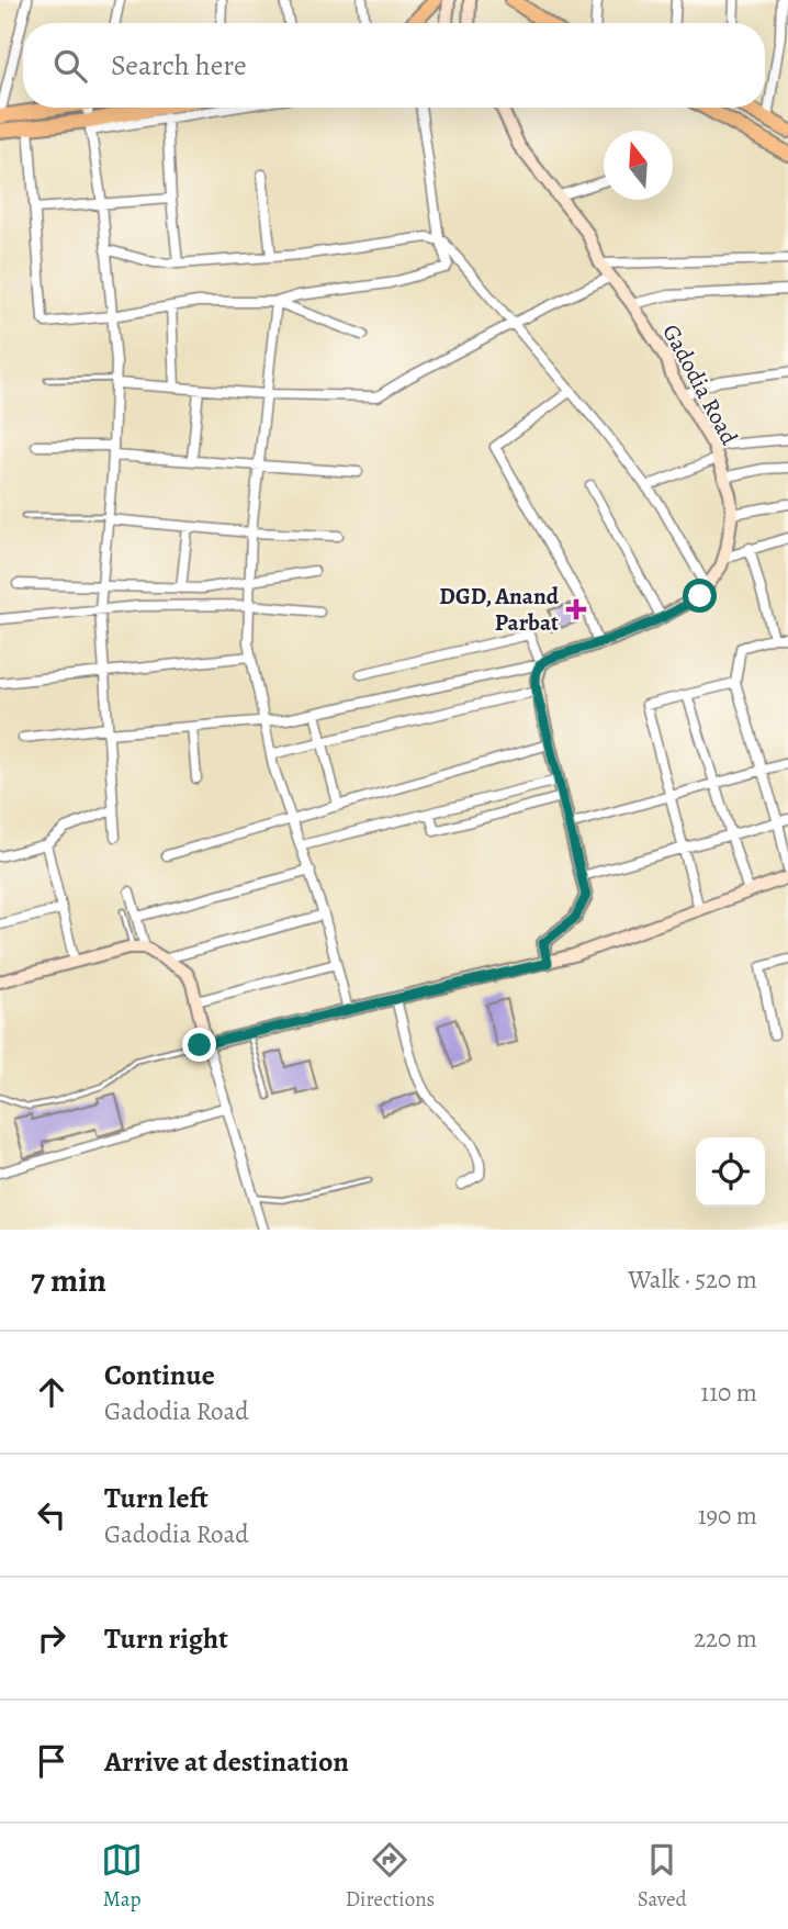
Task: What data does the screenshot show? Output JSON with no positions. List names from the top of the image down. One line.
{"streets":{"street":["Gadodia Road"]},"places":{"health":["DGD, Anand Parbat"]},"north":"top","page":{"search":"Search here","heading":["7 min","Walk · 520 m"],"list":[["Continue","Gadodia Road","110 m"],["Turn left","Gadodia Road","190 m"],["Turn right","220 m"],"Arrive at destination"],"nav":["Map","Directions","Saved"]}}
